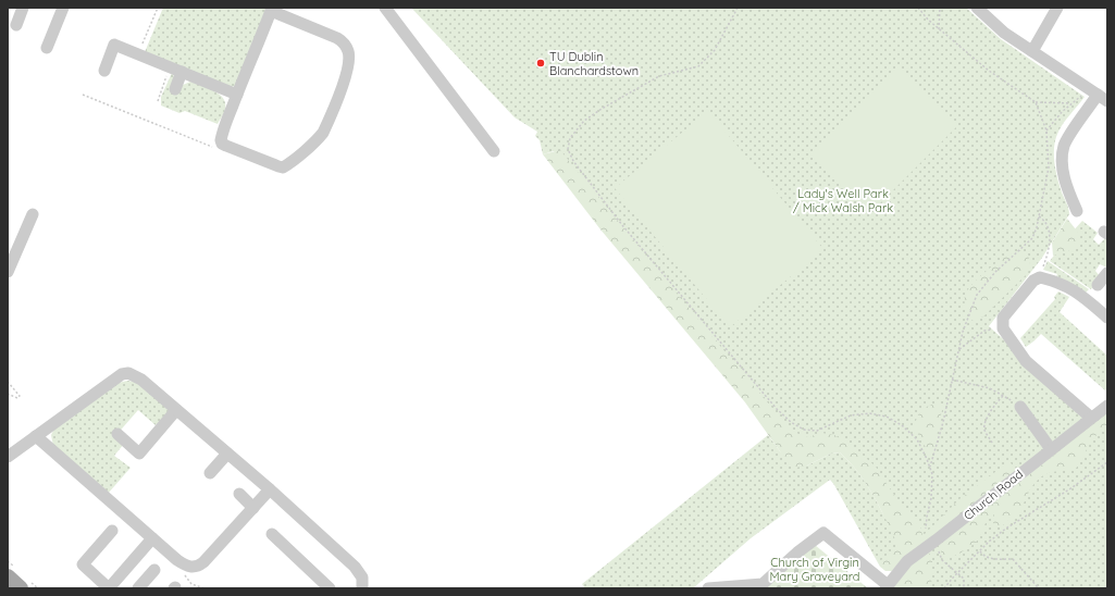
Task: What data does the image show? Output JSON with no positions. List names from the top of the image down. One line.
{"streets":{"street":["Church Road"]},"parks":["Lady's Well Park / Mick Walsh Park","Church of Virgin Mary Graveyard"],"places":["TU Dublin Blanchardstown"]}
